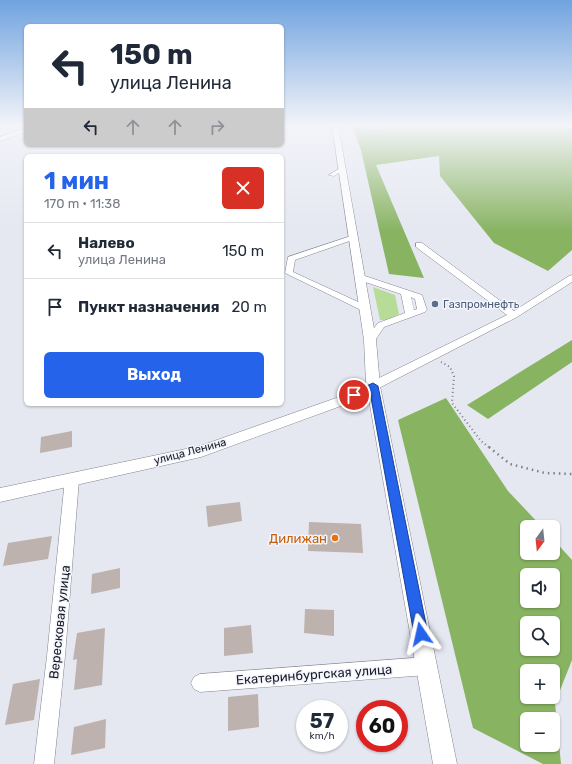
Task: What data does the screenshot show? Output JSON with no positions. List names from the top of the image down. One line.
{"streets":{"main road":["улица Ленина"],"street":["Вересковая улица","Екатеринбургская улица"]},"crossings":[["улица Ленина","Вересковая улица"]],"places":["Газпромнефть","Дилижан"],"north":"bottom","page":{"turn":["150 m","улица Ленина"],"heading":["1 мин","170 m · 11:38"],"list":[{"name":"Налево","note":"улица Ленина","value":"150 m"},{"name":"Пункт назначения","value":"20 m"}],"buttons":"Выход","map_buttons":["+","−"],"speed":"57 km/h","limit":"60"}}
